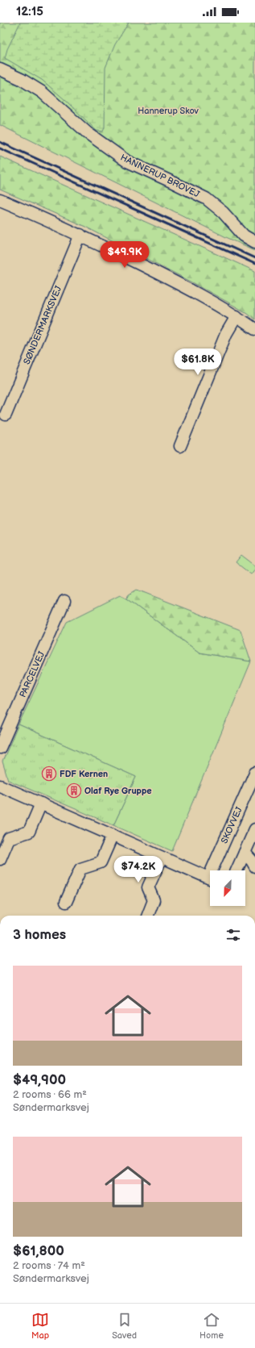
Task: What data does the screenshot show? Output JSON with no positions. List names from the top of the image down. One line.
{"streets":{"street":["HANNERUP BROVEJ","SØNDERMARKSVEJ","PARCELVEJ","SKOVVEJ"]},"parks":["Hannerup Skov"],"places":{"building":["FDF Kernen","Olaf Rye Gruppe"]},"north":"bottom left","page":{"status":"12:15","price":["$49.9K","$61.8K","$74.2K"],"heading":"3 homes","list":[{"name":"$49,900","note":"2 rooms · 66 m² · Søndermarksvej"},{"name":"$61,800","note":"2 rooms · 74 m² · Søndermarksvej"}],"tabs":["Map","Saved","Home"]}}
